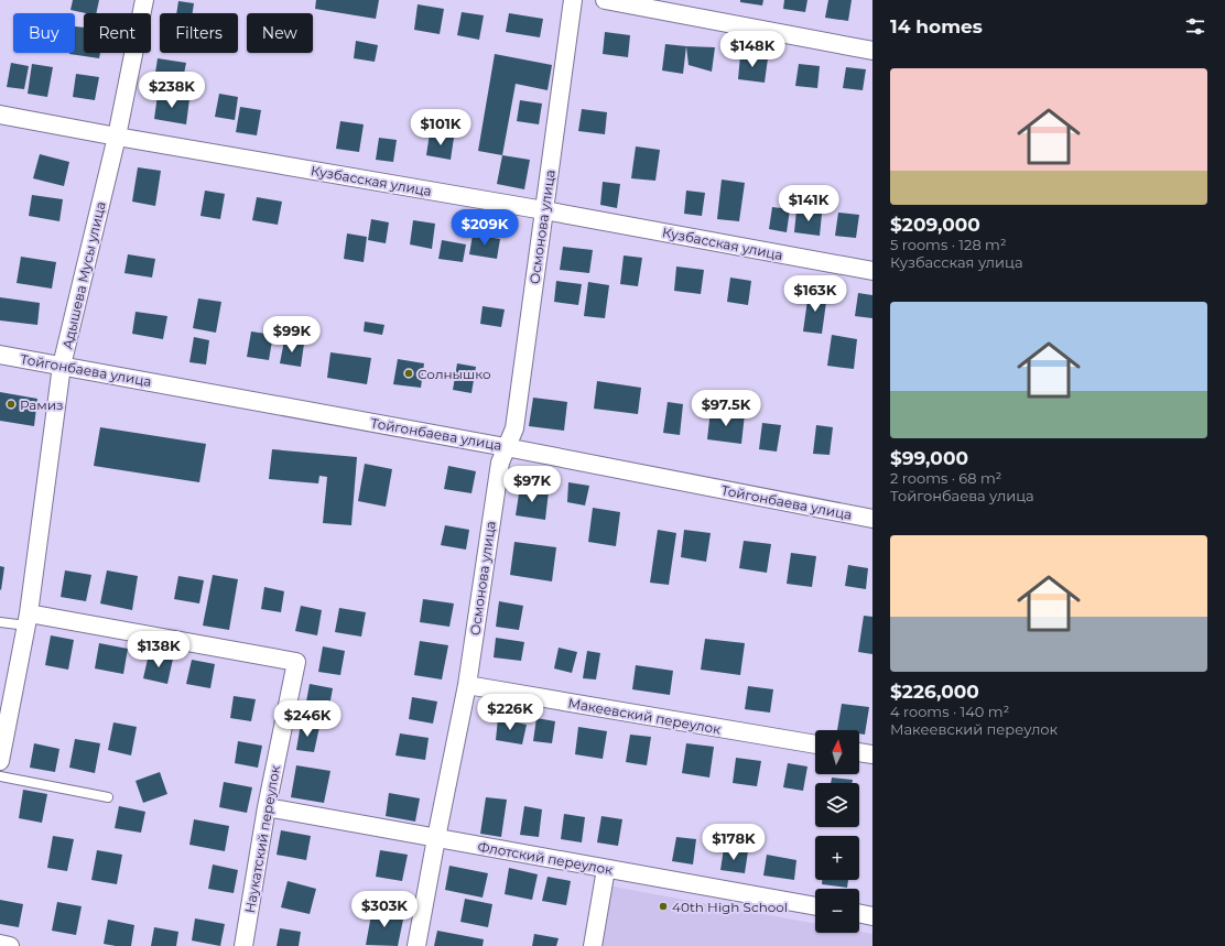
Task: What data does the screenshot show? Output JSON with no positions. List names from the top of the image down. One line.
{"streets":{"street":["Кузбасская улица","Осмонова улица","Адышева Мусы улица","Тойгонбаева улица","Макеевский переулок","Наукатский переулок","Флотский переулок"]},"crossings":[["Кузбасская улица","Осмонова улица"],["Кузбасская улица","Адышева Мусы улица"],["Осмонова улица","Тойгонбаева улица"],["Осмонова улица","Макеевский переулок"],["Осмонова улица","Флотский переулок"],["Адышева Мусы улица","Тойгонбаева улица"],["Адышева Мусы улица","Наукатский переулок"],["Наукатский переулок","Флотский переулок"]],"places":["Солнышко","Рамиз","40th High School"],"north":"top","page":{"heading":"14 homes","chip":["Buy","Rent","Filters","New"],"price":["$148K","$238K","$101K","$141K","$209K","$163K","$99K","$97.5K","$97K","$138K","$226K","$246K","$178K","$303K"],"list":[{"name":"$209,000","note":"5 rooms · 128 m² · Кузбасская улица"},{"name":"$99,000","note":"2 rooms · 68 m² · Тойгонбаева улица"},{"name":"$226,000","note":"4 rooms · 140 m² · Макеевский переулок"}],"map_buttons":["+","−"]}}
